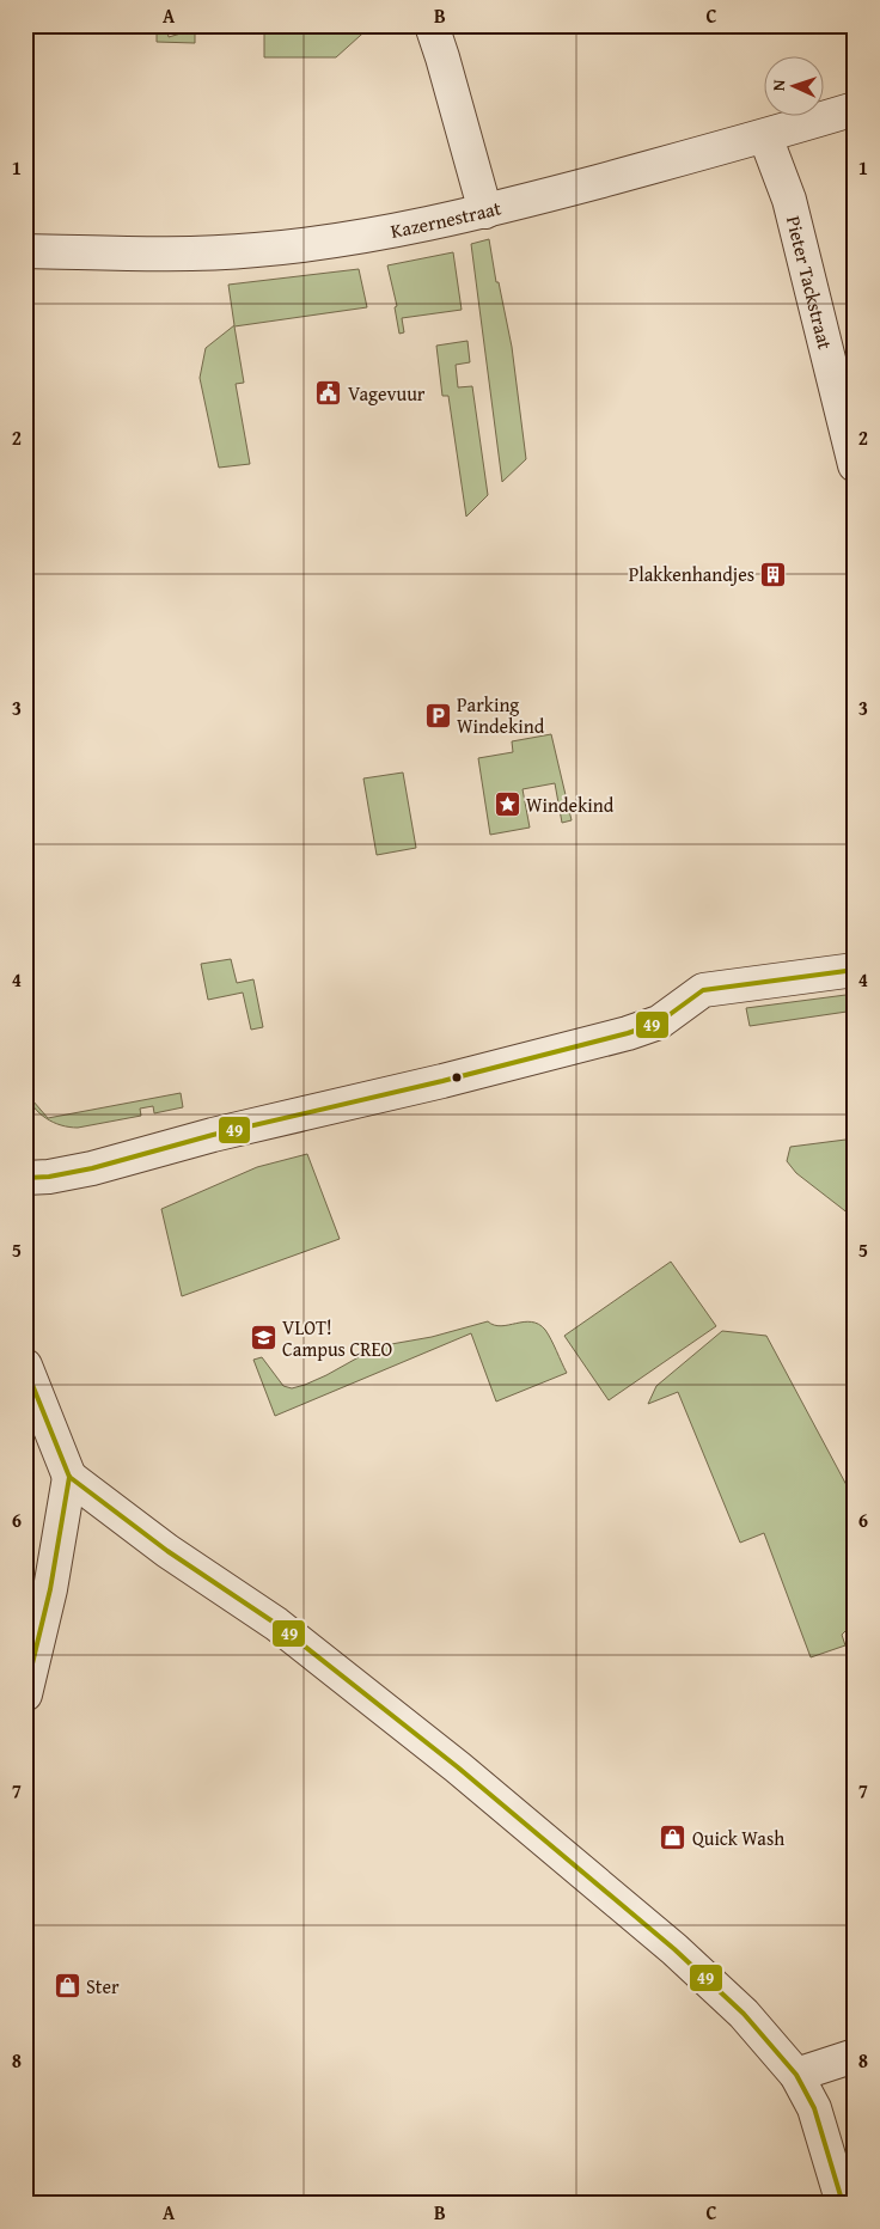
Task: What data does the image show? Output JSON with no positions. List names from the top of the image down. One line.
{"streets":{"street":["Kazernestraat","Pieter Tackstraat"]},"crossings":[["Kazernestraat","Pieter Tackstraat"]],"places":{"public building":["Vagevuur"],"building":["Plakkenhandjes"],"parking":["Parking Windekind"],"place":["Windekind"],"school or university":["VLOT! Campus CREO"],"shop":["Quick Wash","Ster"]},"lines":["transit line 49"],"north":"left","grid":{"columns":["A","B","C"],"rows":["1","2","3","4","5","6","7","8"]}}
